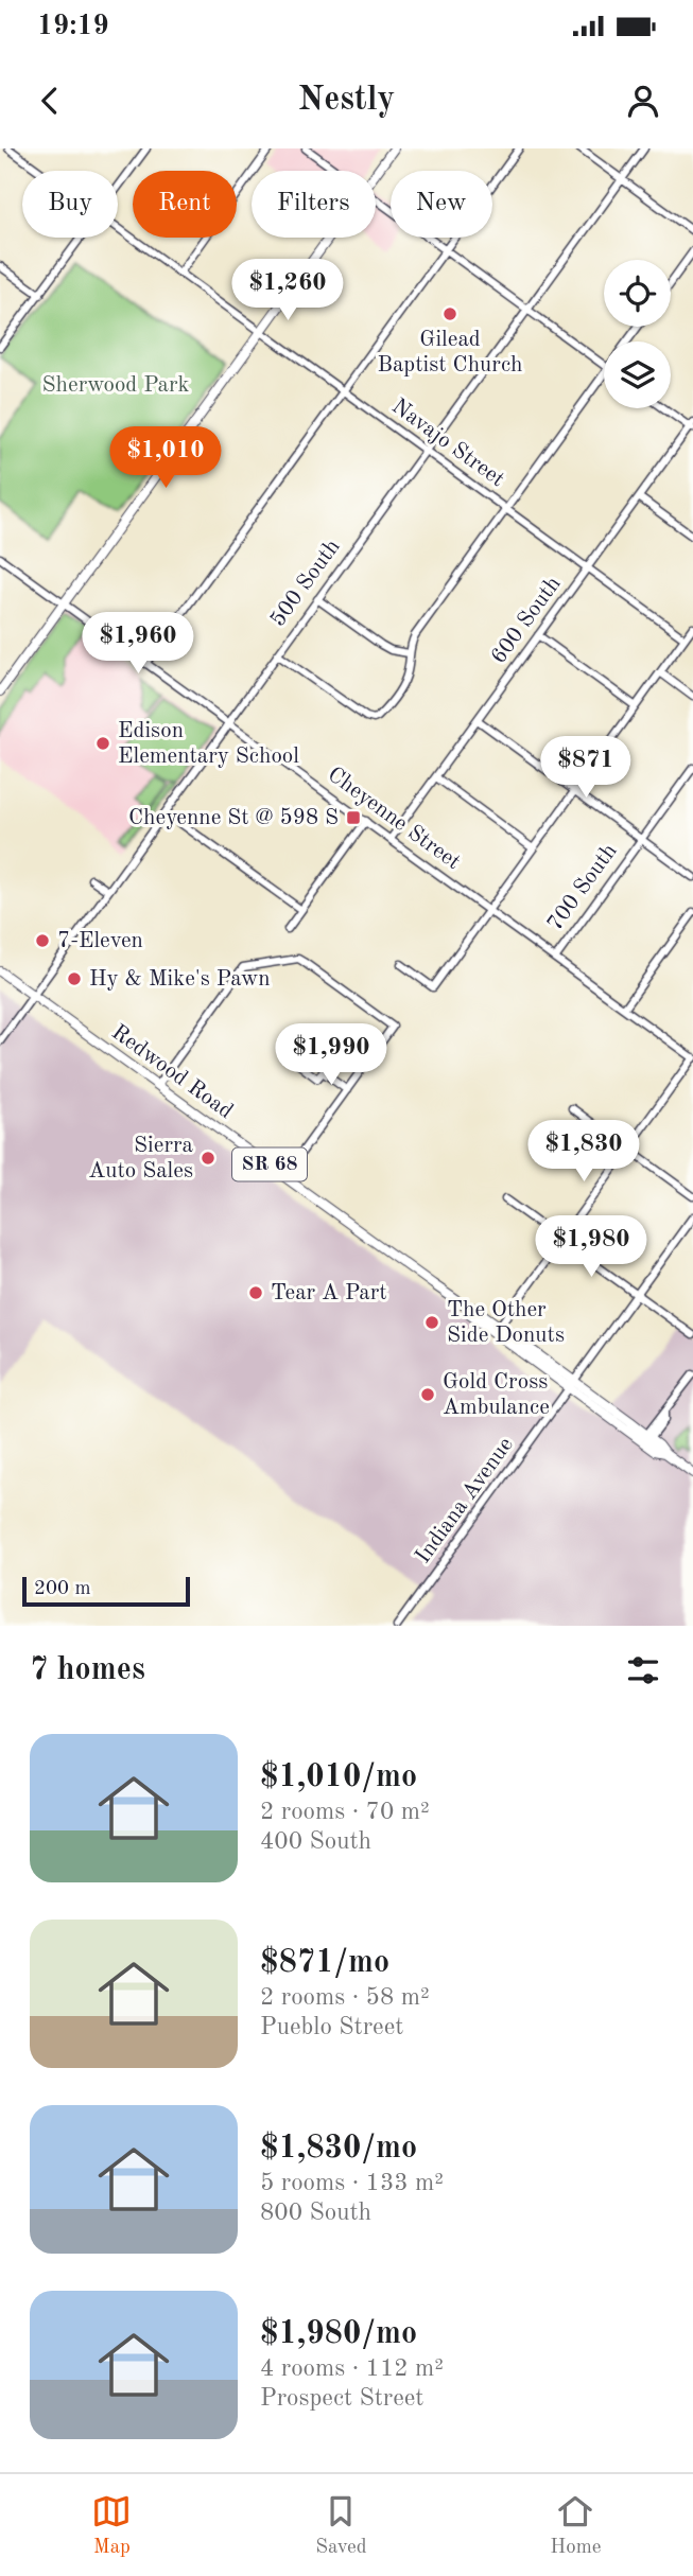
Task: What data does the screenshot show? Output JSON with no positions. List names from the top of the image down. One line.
{"streets":{"main road":["Redwood Road","SR 68"],"street":["Navajo Street","500 South","600 South","Cheyenne Street","700 South","Indiana Avenue"]},"crossings":[["Navajo Street","500 South"],["Navajo Street","600 South"],["500 South","Cheyenne Street"],["500 South","Redwood Road"],["600 South","Cheyenne Street"],["Cheyenne Street","700 South"],["Redwood Road","Indiana Avenue"]],"parks":["Sherwood Park"],"places":{"other":["Gilead Baptist Church","Edison Elementary School","7-Eleven","Hy & Mike's Pawn","Sierra Auto Sales","Tear A Part","The Other Side Donuts","Gold Cross Ambulance"],"transit":["Cheyenne St @ 598 S"]},"scale_bar":"200 m","page":{"status":"19:19","header":"Nestly","chip":["Buy","Rent","Filters","New"],"price":["$1,260","$1,010","$1,960","$871","$1,990","$1,830","$1,980"],"scale":"200 m","heading":"7 homes","list":[{"name":"$1,010/mo","note":"2 rooms · 70 m² · 400 South"},{"name":"$871/mo","note":"2 rooms · 58 m² · Pueblo Street"},{"name":"$1,830/mo","note":"5 rooms · 133 m² · 800 South"},{"name":"$1,980/mo","note":"4 rooms · 112 m² · Prospect Street"}],"tabs":["Map","Saved","Home"]}}
